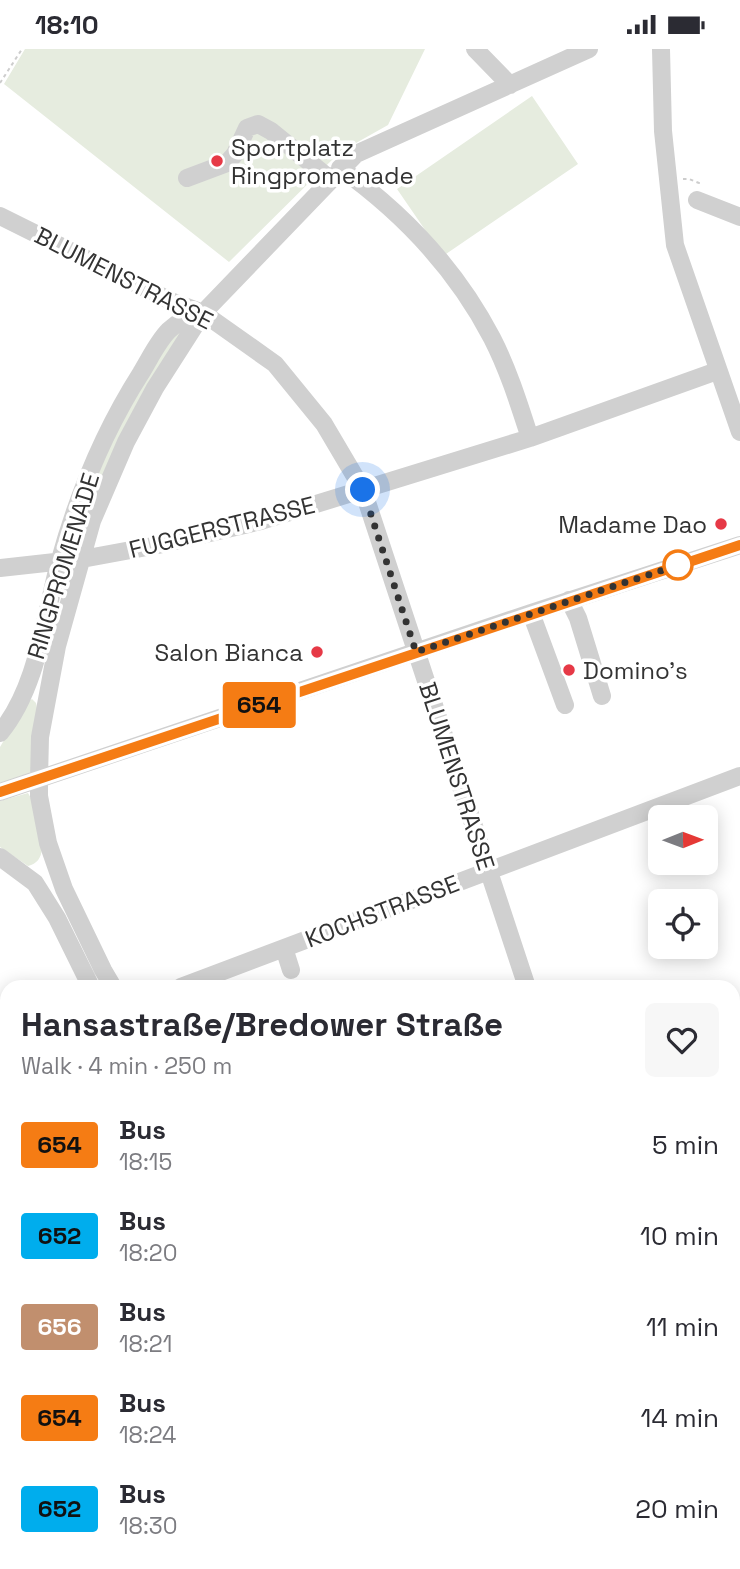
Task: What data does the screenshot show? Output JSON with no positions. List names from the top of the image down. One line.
{"streets":{"street":["BLUMENSTRASSE","FUGGERSTRASSE","RINGPROMENADE","KOCHSTRASSE"]},"crossings":[["BLUMENSTRASSE","FUGGERSTRASSE"],["BLUMENSTRASSE","RINGPROMENADE"],["BLUMENSTRASSE","KOCHSTRASSE"],["FUGGERSTRASSE","RINGPROMENADE"]],"places":["Sportplatz Ringpromenade","Madame Dao","Salon Bianca","Domino's"],"lines":["bus line 654"],"north":"right","page":{"status":"18:10","on_map":"654","heading":["Hansastraße/Bredower Straße","Walk · 4 min · 250 m"],"list":[{"mark":"654","name":"Bus","note":"18:15","value":"5 min"},{"mark":"652","name":"Bus","note":"18:20","value":"10 min"},{"mark":"656","name":"Bus","note":"18:21","value":"11 min"},{"mark":"654","name":"Bus","note":"18:24","value":"14 min"},{"mark":"652","name":"Bus","note":"18:30","value":"20 min"}]}}
